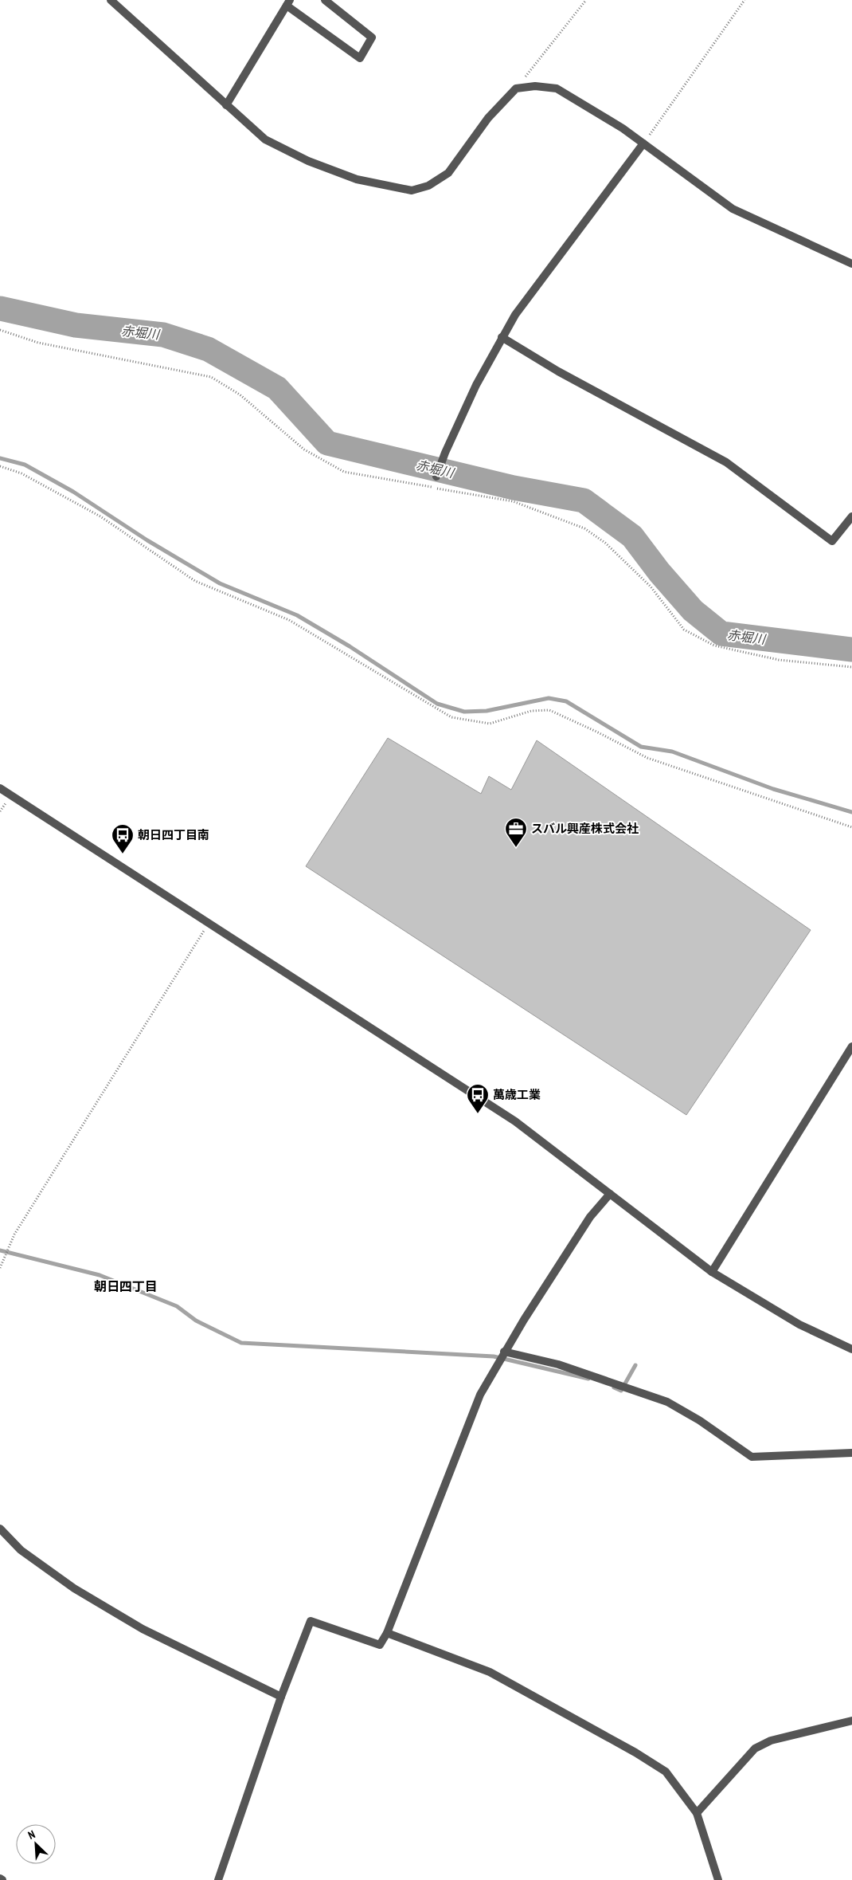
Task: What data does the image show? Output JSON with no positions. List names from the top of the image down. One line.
{"districts":["朝日四丁目"],"water":["赤堀川"],"places":{"office":["スバル興産株式会社"],"bus stop":["朝日四丁目南","萬歳工業"]},"north":"top left"}
